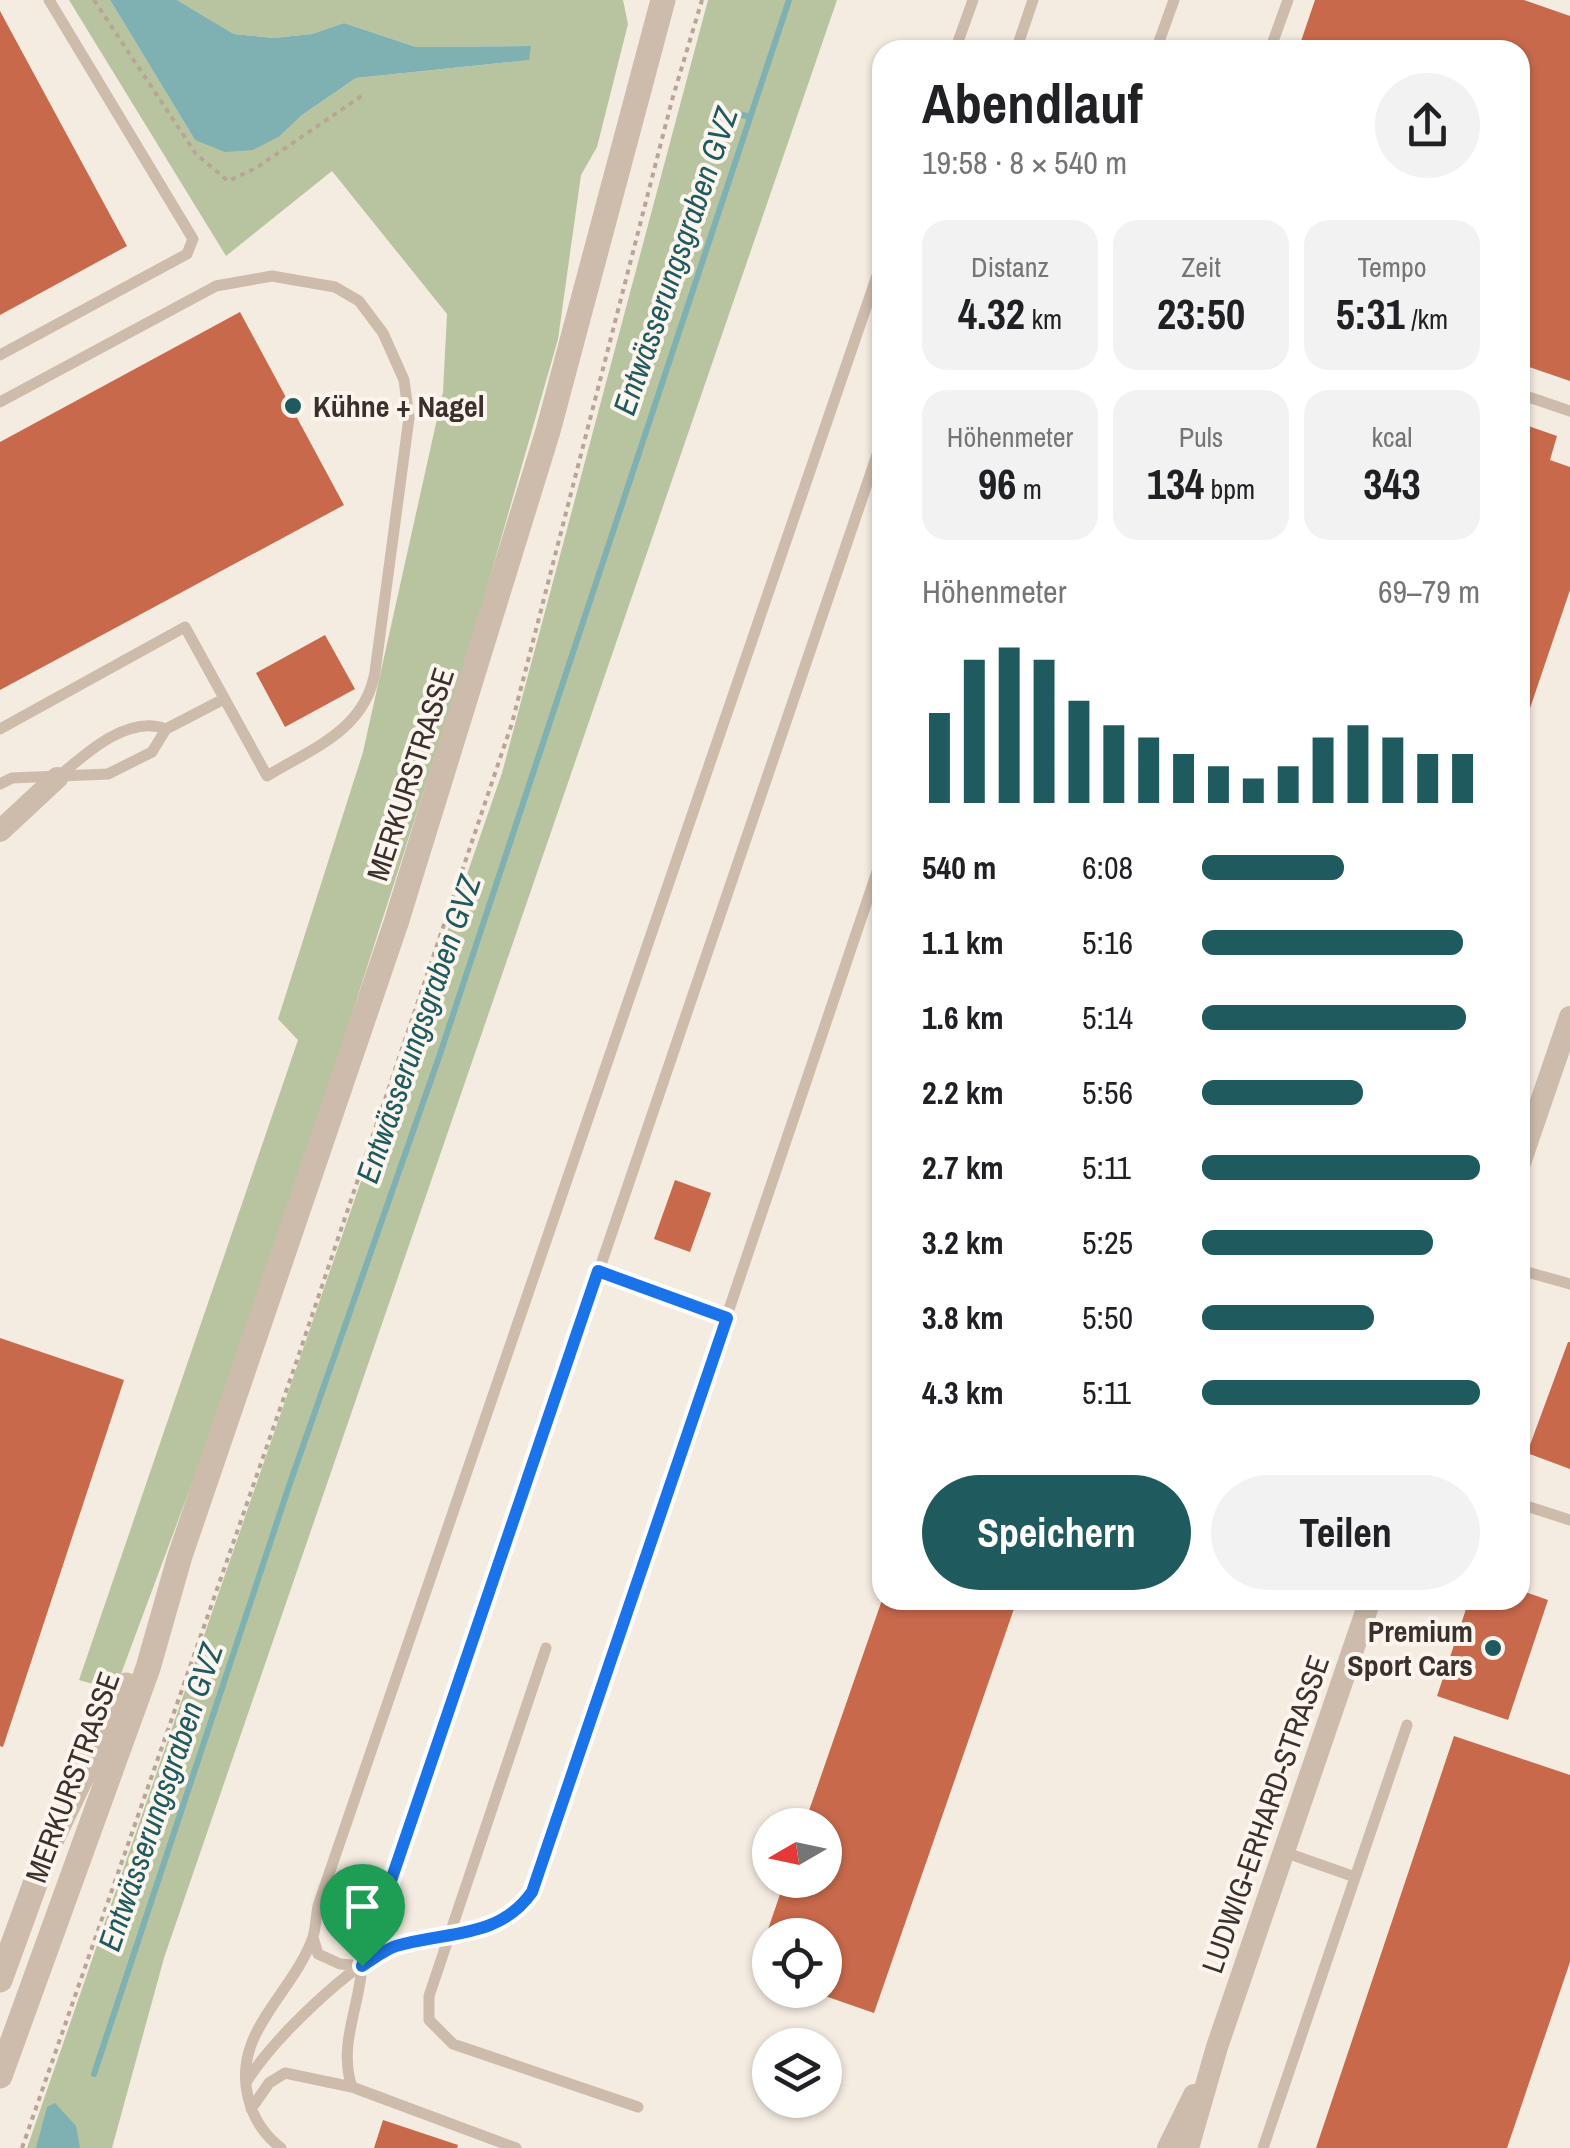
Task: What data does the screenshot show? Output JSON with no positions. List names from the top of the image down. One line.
{"streets":{"street":["MERKURSTRASSE","LUDWIG-ERHARD-STRASSE"]},"water":["Entwässerungsgraben GVZ"],"places":["Kühne + Nagel","Premium Sport Cars"],"north":"left","page":{"heading":["Abendlauf","19:58 · 8 × 540 m"],"stats":[["Distanz","4.32 km"],["Zeit","23:50"],["Tempo","5:31 /km"],["Höhenmeter","96 m"],["Puls","134 bpm"],["kcal","343"]],"chart":["Höhenmeter","69–79 m"],"list":[{"name":"540 m","note":"6:08"},{"name":"1.1 km","note":"5:16"},{"name":"1.6 km","note":"5:14"},{"name":"2.2 km","note":"5:56"},{"name":"2.7 km","note":"5:11"},{"name":"3.2 km","note":"5:25"},{"name":"3.8 km","note":"5:50"},{"name":"4.3 km","note":"5:11"}],"buttons":["Speichern","Teilen"]}}
